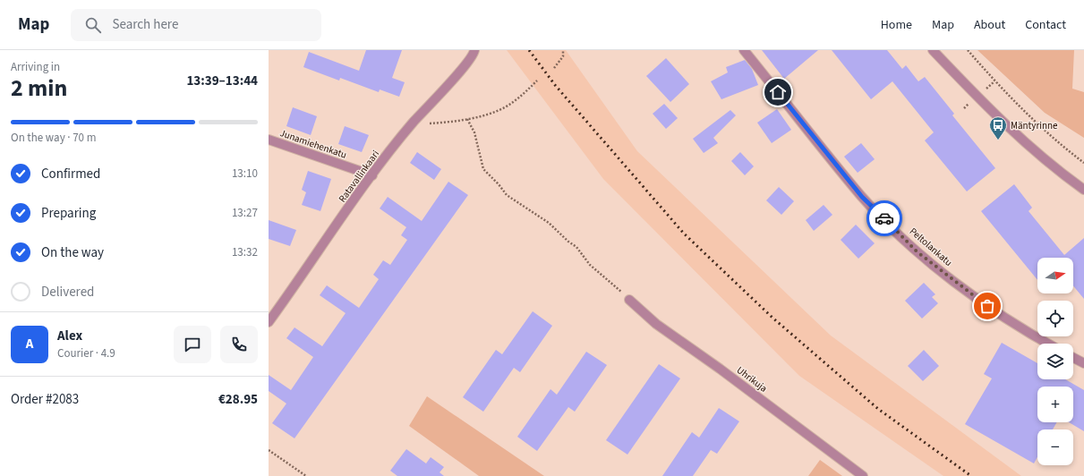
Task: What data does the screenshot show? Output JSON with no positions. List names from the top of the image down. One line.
{"streets":{"street":["Junamiehenkatu","Ratavallinkaari","Peltolankatu","Uhrikuja"]},"crossings":[["Junamiehenkatu","Ratavallinkaari"]],"places":{"bus stop":["Mäntyrinne"]},"north":"right","page":{"header":"Map","search":"Search here","nav":["Home","Map","About","Contact"],"heading":["2 min","Arriving in","13:39–13:44"],"panel":["Alex","Courier · 4.9","Order #2083","€28.95"],"bar":"On the way · 70 m","list":[["Confirmed","13:10"],["Preparing","13:27"],["On the way","13:32"],"Delivered"],"map_buttons":["+","−"],"round":"A"}}
